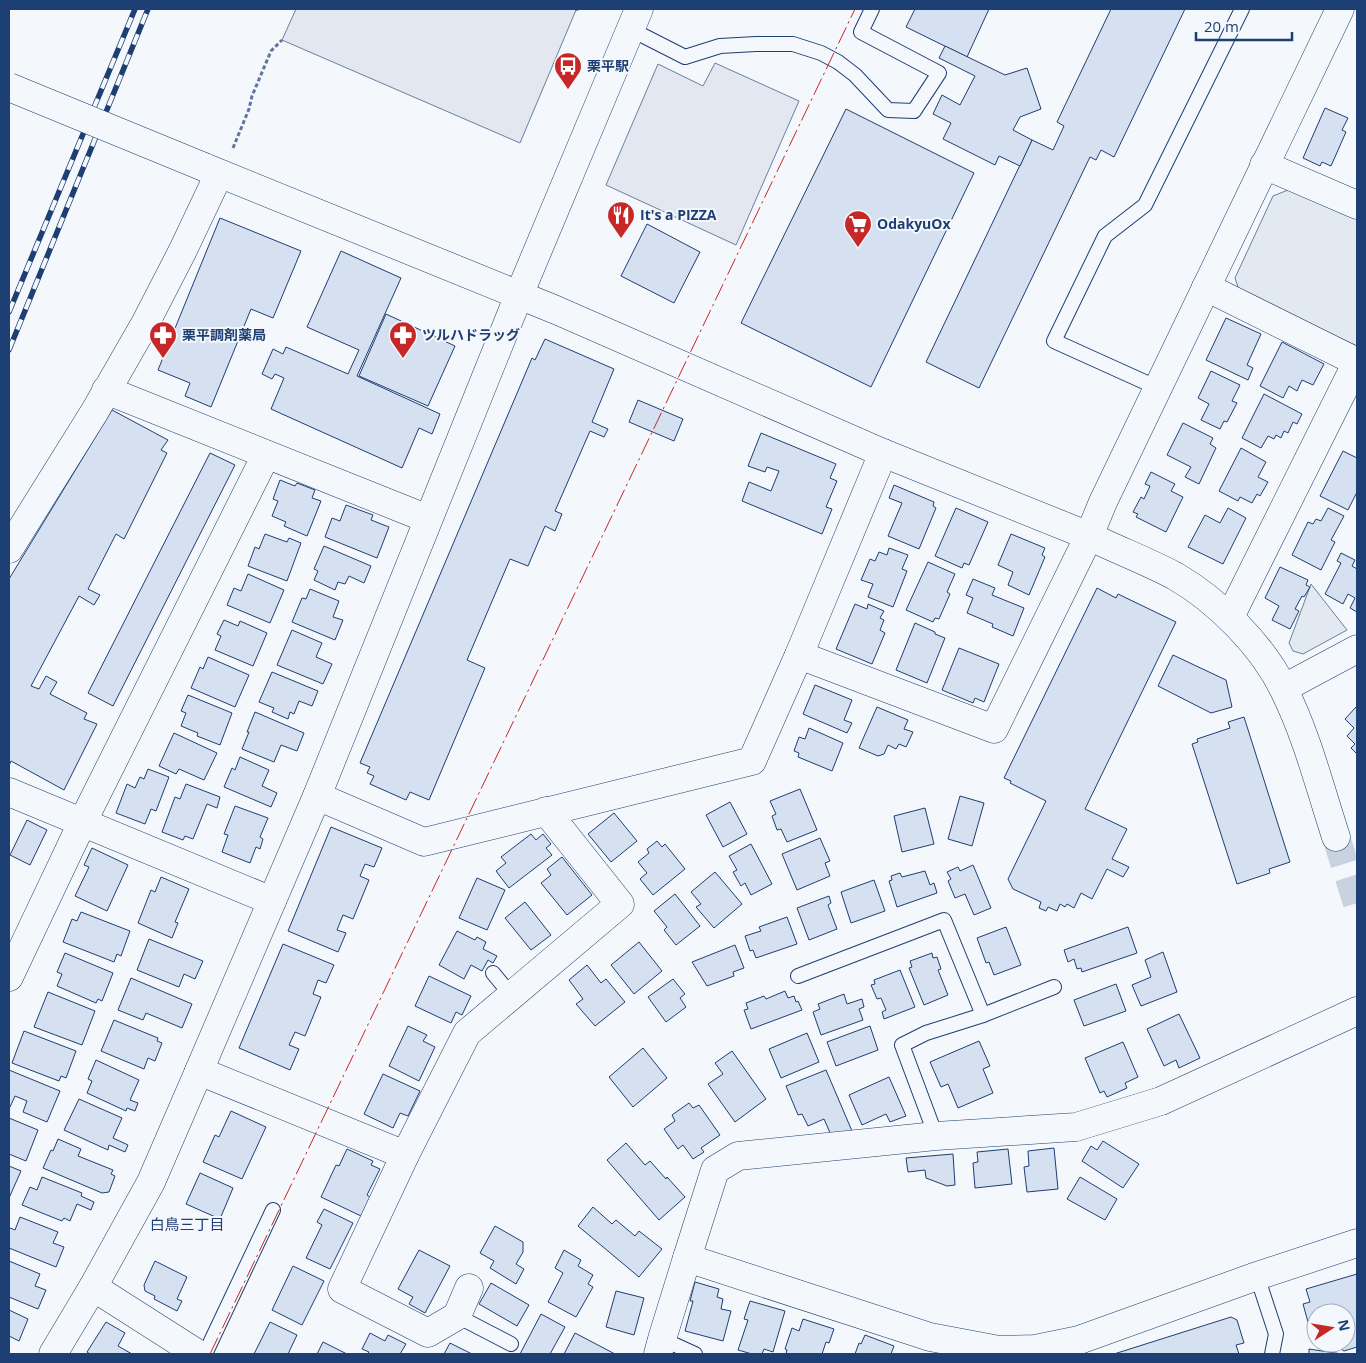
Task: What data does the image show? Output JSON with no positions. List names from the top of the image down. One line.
{"districts":["白鳥三丁目"],"places":{"bus stop":["栗平駅"],"restaurant":["It's a PIZZA"],"supermarket":["OdakyuOx"],"pharmacy":["栗平調剤薬局","ツルハドラッグ"]},"scale_bar":"20 m","north":"right"}
